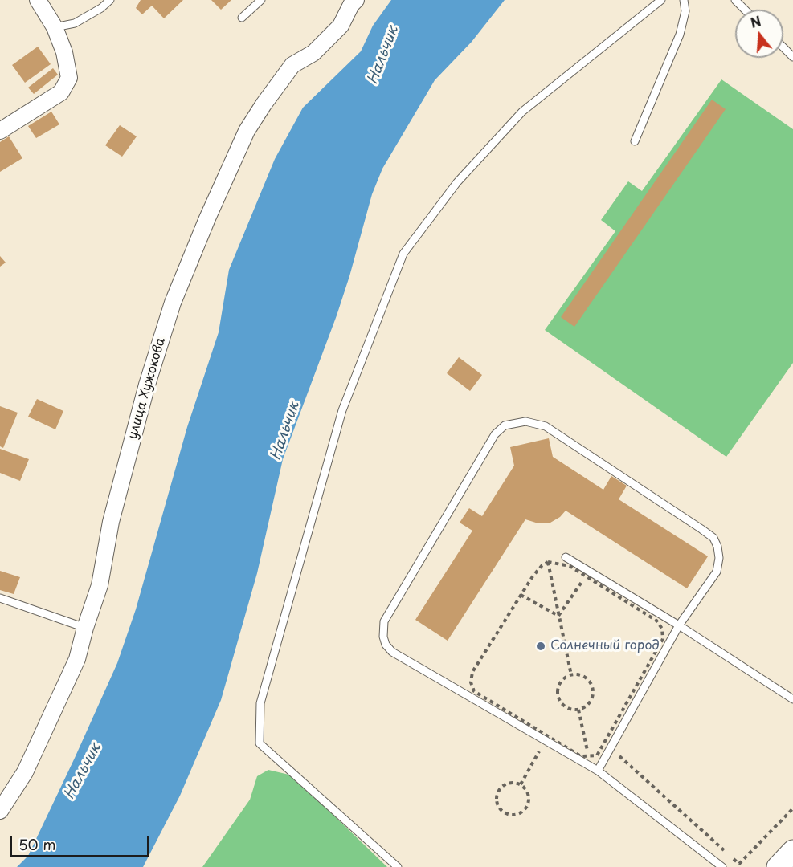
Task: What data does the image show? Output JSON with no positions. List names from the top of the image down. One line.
{"streets":{"street":["улица Хужокова"]},"water":["Нальчик"],"places":["Солнечный город"],"scale_bar":"50 m","north":"top"}
